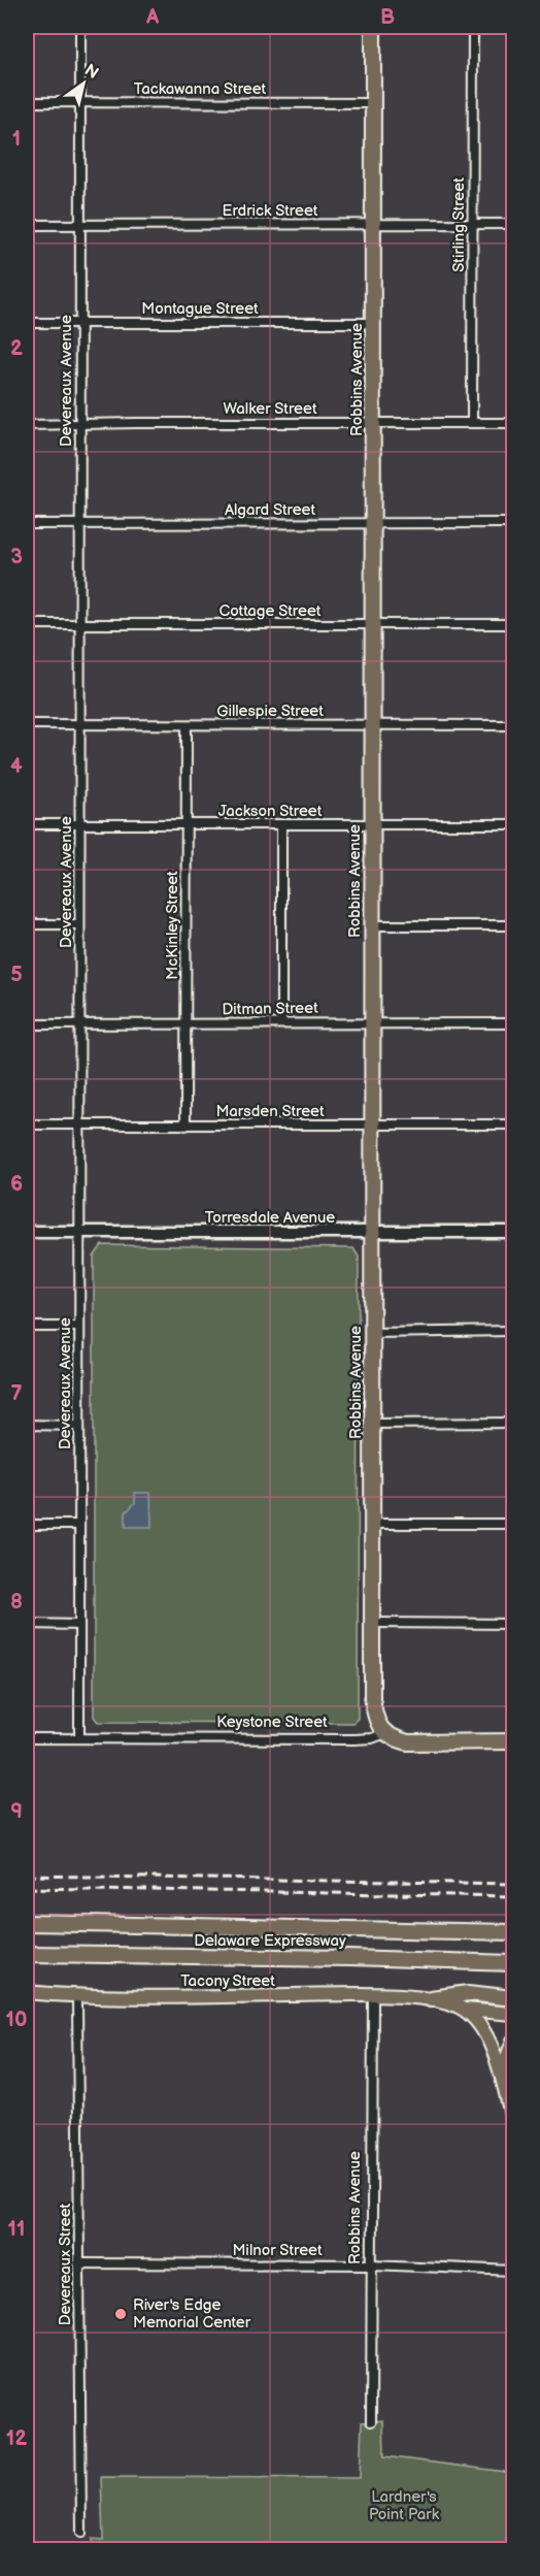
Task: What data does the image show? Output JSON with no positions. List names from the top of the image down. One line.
{"streets":{"highway":["Robbins Avenue","Keystone Street","Delaware Expressway"],"main road":["Tacony Street"],"street":["Tackawanna Street","Erdrick Street","Stirling Street","Montague Street","Devereaux Avenue","Walker Street","Algard Street","Cottage Street","Gillespie Street","Jackson Street","McKinley Street","Ditman Street","Marsden Street","Torresdale Avenue","Milnor Street","Devereaux Street"]},"crossings":[["Tackawanna Street","Robbins Avenue"],["Tackawanna Street","Devereaux Avenue"],["Erdrick Street","Stirling Street"],["Erdrick Street","Robbins Avenue"],["Erdrick Street","Devereaux Avenue"],["Stirling Street","Walker Street"],["Montague Street","Robbins Avenue"],["Montague Street","Devereaux Avenue"],["Robbins Avenue","Walker Street"],["Robbins Avenue","Algard Street"],["Robbins Avenue","Cottage Street"],["Robbins Avenue","Gillespie Street"],["Robbins Avenue","Jackson Street"],["Robbins Avenue","Ditman Street"],["Robbins Avenue","Marsden Street"],["Robbins Avenue","Torresdale Avenue"],["Robbins Avenue","Keystone Street"],["Robbins Avenue","Tacony Street"],["Robbins Avenue","Milnor Street"],["Devereaux Avenue","Walker Street"],["Devereaux Avenue","Algard Street"],["Devereaux Avenue","Cottage Street"],["Devereaux Avenue","Gillespie Street"],["Devereaux Avenue","Jackson Street"],["Devereaux Avenue","Ditman Street"],["Devereaux Avenue","Marsden Street"],["Devereaux Avenue","Torresdale Avenue"],["Devereaux Avenue","Keystone Street"],["Gillespie Street","McKinley Street"],["Jackson Street","McKinley Street"],["McKinley Street","Ditman Street"],["McKinley Street","Marsden Street"],["Tacony Street","Devereaux Street"],["Milnor Street","Devereaux Street"]],"parks":["Lardner's Point Park"],"places":["River's Edge Memorial Center"],"north":"top right","grid":{"columns":["A","B"],"rows":["1","2","3","4","5","6","7","8","9","10","11","12"]}}
